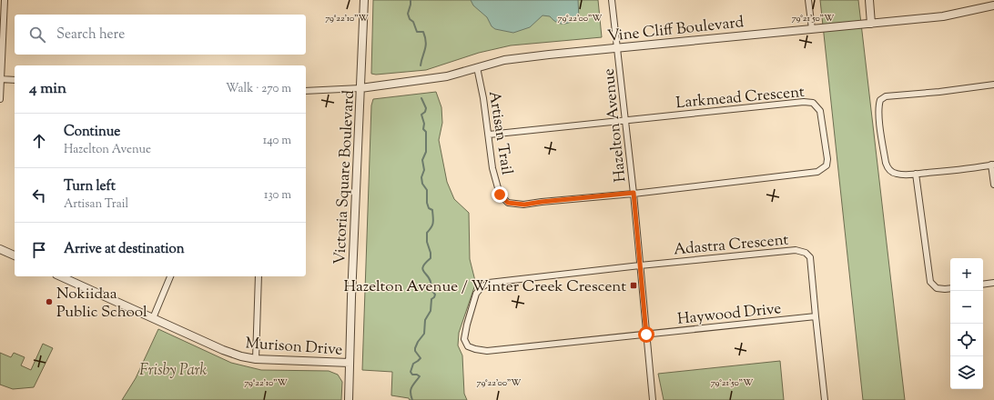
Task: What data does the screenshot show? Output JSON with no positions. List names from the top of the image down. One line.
{"streets":{"street":["Vine Cliff Boulevard","Larkmead Crescent","Hazelton Avenue","Artisan Trail","Victoria Square Boulevard","Adastra Crescent","Haywood Drive","Murison Drive"]},"crossings":[["Vine Cliff Boulevard","Hazelton Avenue"],["Vine Cliff Boulevard","Artisan Trail"],["Vine Cliff Boulevard","Victoria Square Boulevard"],["Larkmead Crescent","Hazelton Avenue"],["Larkmead Crescent","Artisan Trail"],["Hazelton Avenue","Artisan Trail"],["Hazelton Avenue","Adastra Crescent"],["Hazelton Avenue","Haywood Drive"],["Victoria Square Boulevard","Murison Drive"],["Adastra Crescent","Haywood Drive"]],"parks":["Frisby Park"],"places":{"transit":["Hazelton Avenue / Winter Creek Crescent"],"other":["Nokiidaa Public School"]},"page":{"search":"Search here","heading":["4 min","Walk · 270 m"],"list":[["Continue","Hazelton Avenue","140 m"],["Turn left","Artisan Trail","130 m"],"Arrive at destination"],"map_buttons":["+","−"]},"coordinates":["79°22'10\"W","79°22'00\"W","79°21'50\"W"]}
